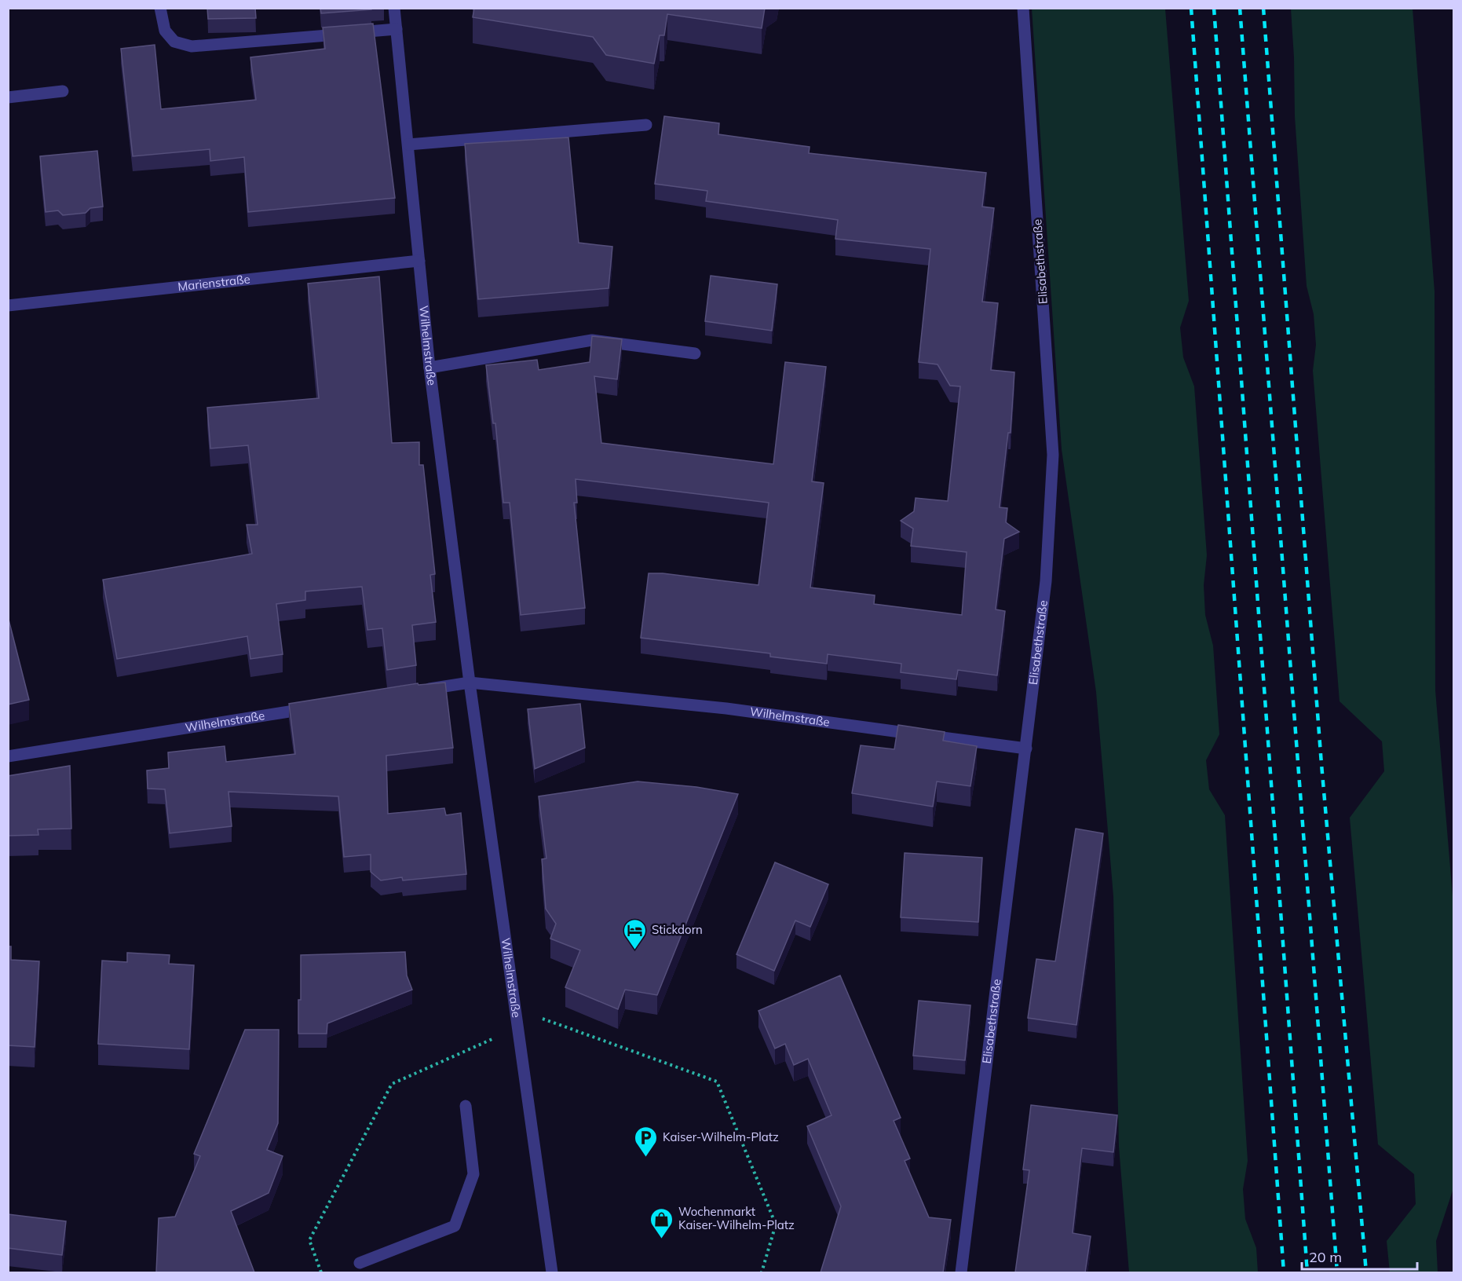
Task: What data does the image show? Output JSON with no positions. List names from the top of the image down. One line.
{"streets":{"street":["Elisabethstraße","Marienstraße","Wilhelmstraße"]},"crossings":[["Elisabethstraße","Wilhelmstraße"],["Marienstraße","Wilhelmstraße"]],"places":{"hotel":["Stickdorn"],"parking":["Kaiser-Wilhelm-Platz"],"shop":["Wochenmarkt Kaiser-Wilhelm-Platz"]},"scale_bar":"20 m"}
